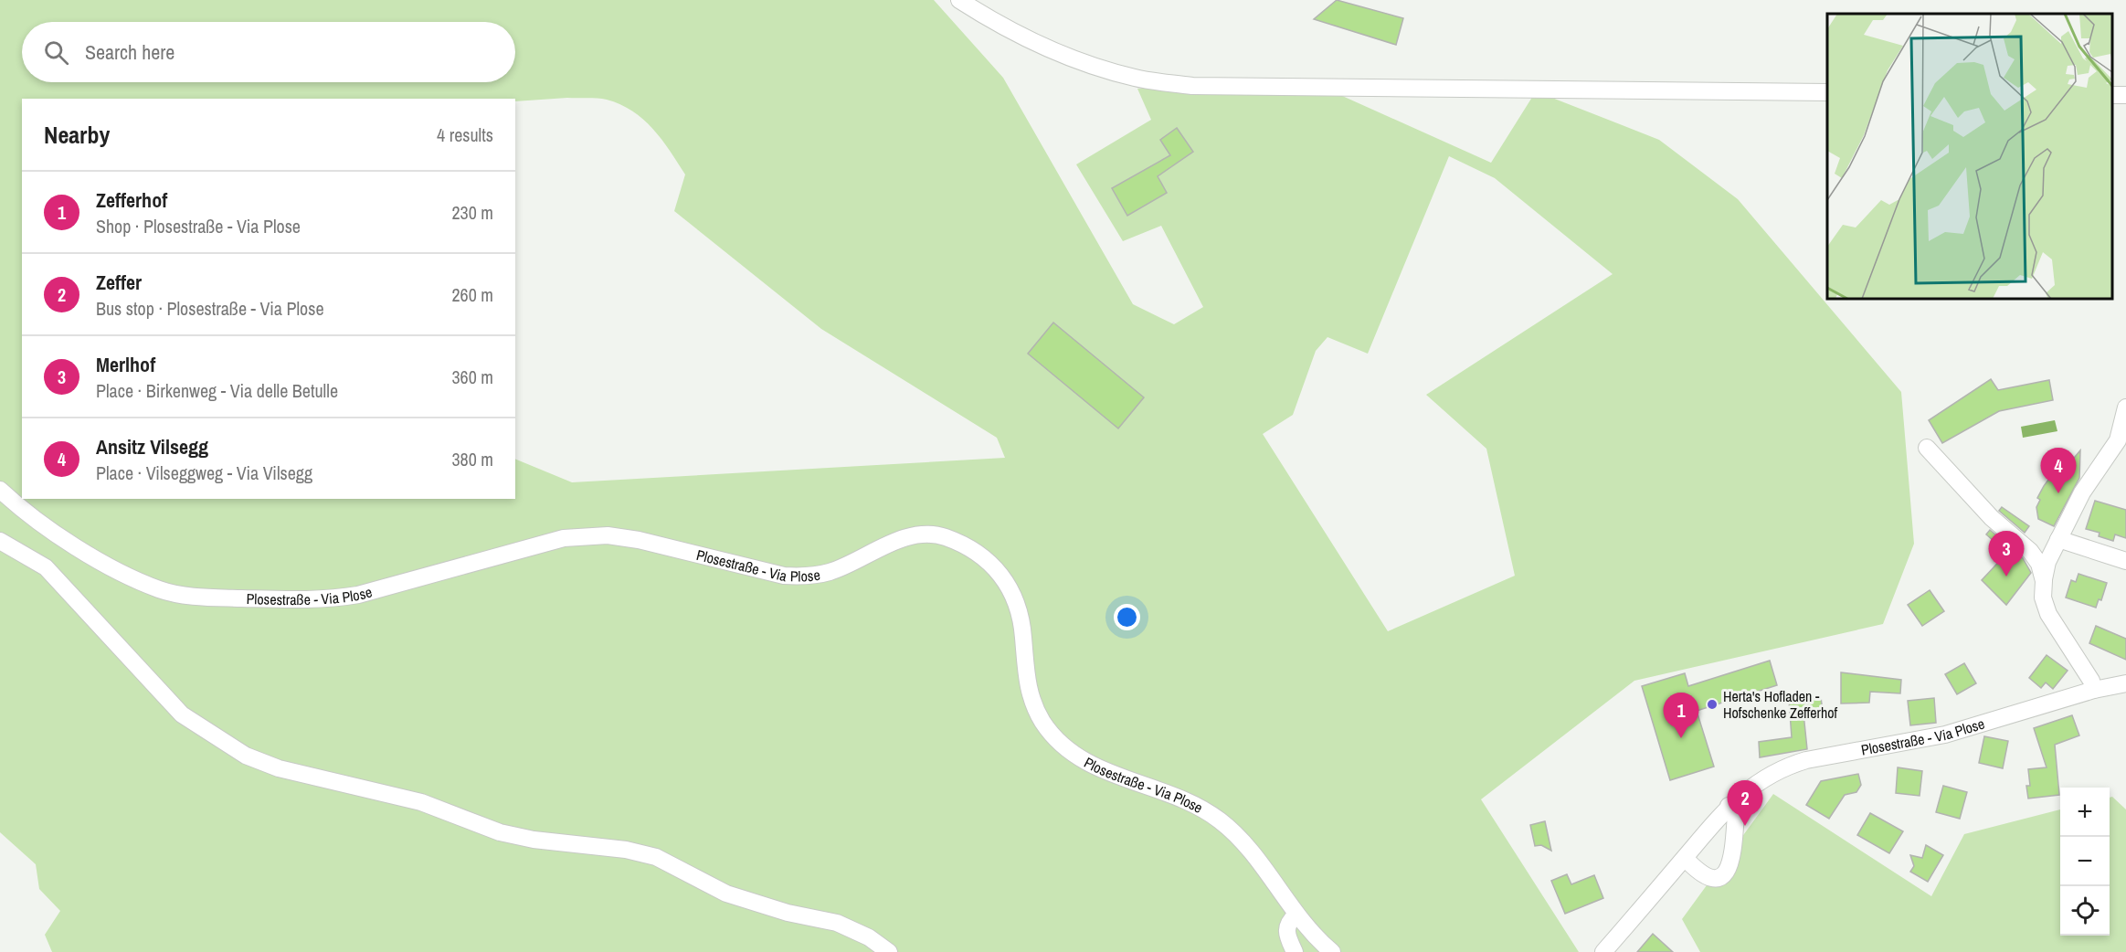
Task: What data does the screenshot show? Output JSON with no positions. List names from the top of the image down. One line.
{"streets":{"street":["Plosestraße - Via Plose"]},"places":["Herta's Hofladen - Hofschenke Zefferhof"],"page":{"search":"Search here","heading":["Nearby","4 results"],"list":[{"mark":"1","name":"Zefferhof","note":"Shop · Plosestraße - Via Plose","value":"230 m"},{"mark":"2","name":"Zeffer","note":"Bus stop · Plosestraße - Via Plose","value":"260 m"},{"mark":"3","name":"Merlhof","note":"Place · Birkenweg - Via delle Betulle","value":"360 m"},{"mark":"4","name":"Ansitz Vilsegg","note":"Place · Vilseggweg - Via Vilsegg","value":"380 m"}],"pins":["4","3","1","2"],"map_buttons":["+","−"]}}
